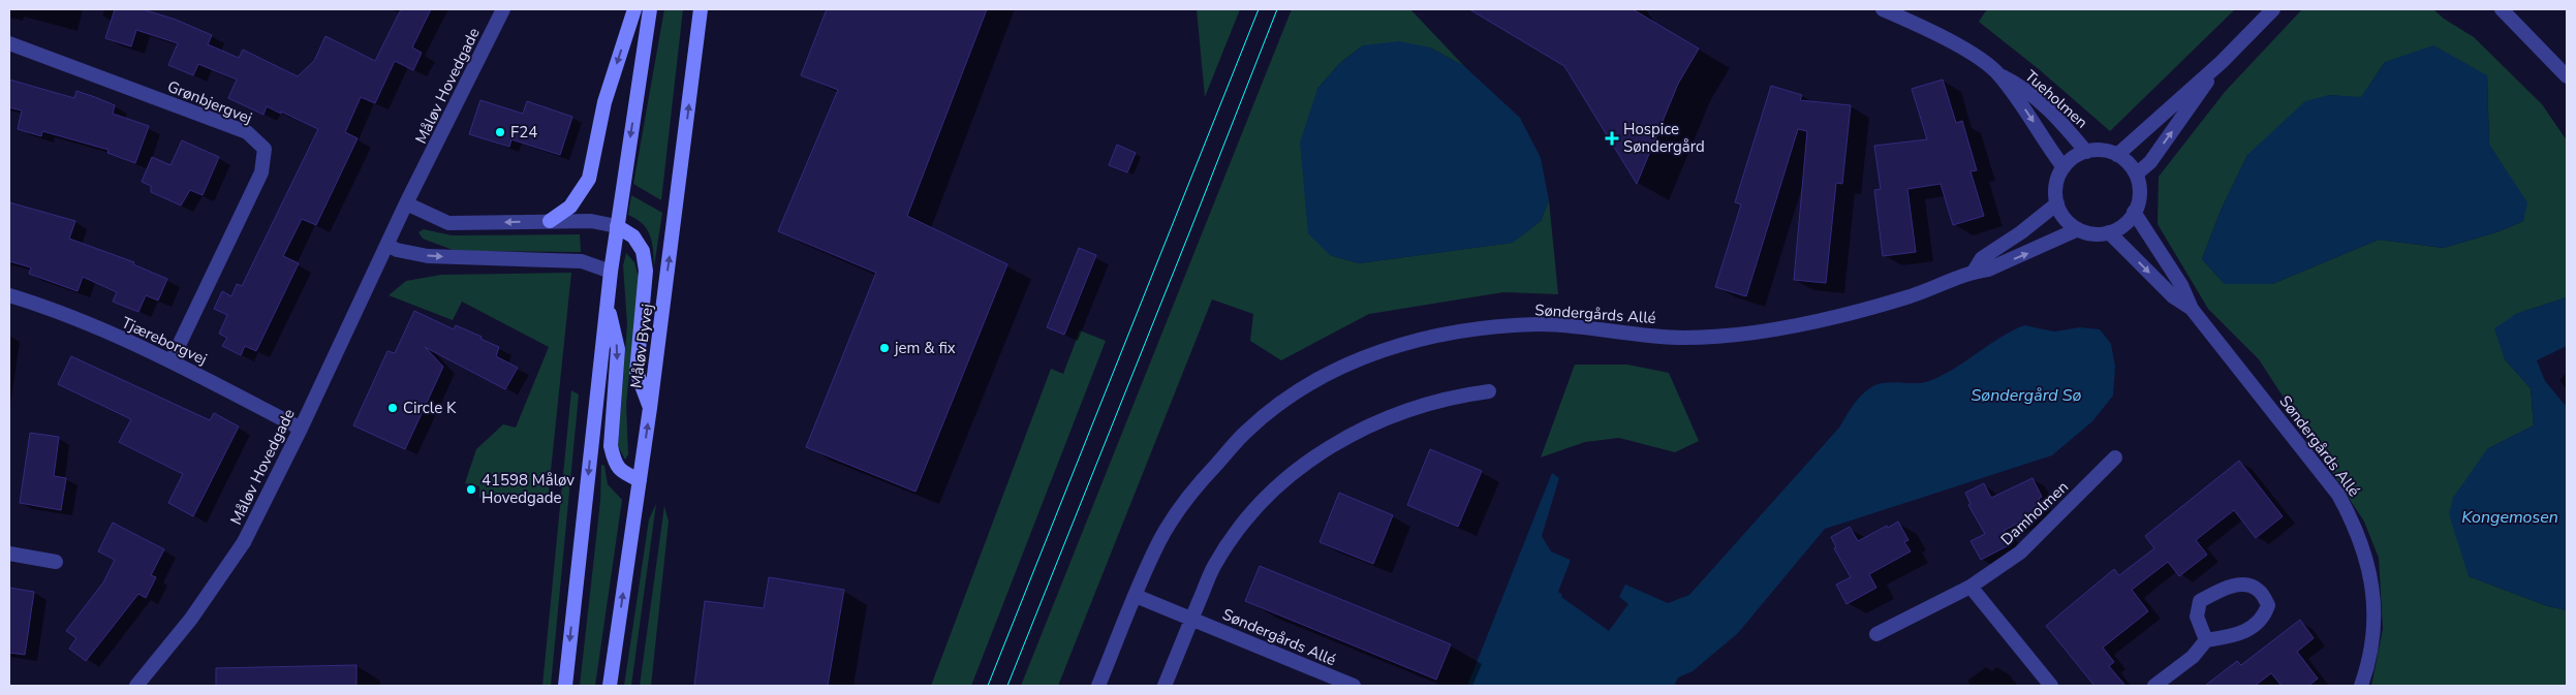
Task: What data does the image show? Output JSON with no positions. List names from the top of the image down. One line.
{"streets":{"main road":["Måløv Byvej"],"street":["Måløv Hovedgade","Tueholmen","Grønbjergvej","Søndergårds Allé","Tjæreborgvej","Damholmen"]},"crossings":[["Måløv Hovedgade","Tjæreborgvej"],["Tueholmen","Søndergårds Allé"],["Grønbjergvej","Tjæreborgvej"]],"water":["Søndergård Sø","Kongemosen"],"places":{"other":["F24","jem & fix","Circle K","41598 Måløv Hovedgade"],"health":["Hospice Søndergård"]}}
